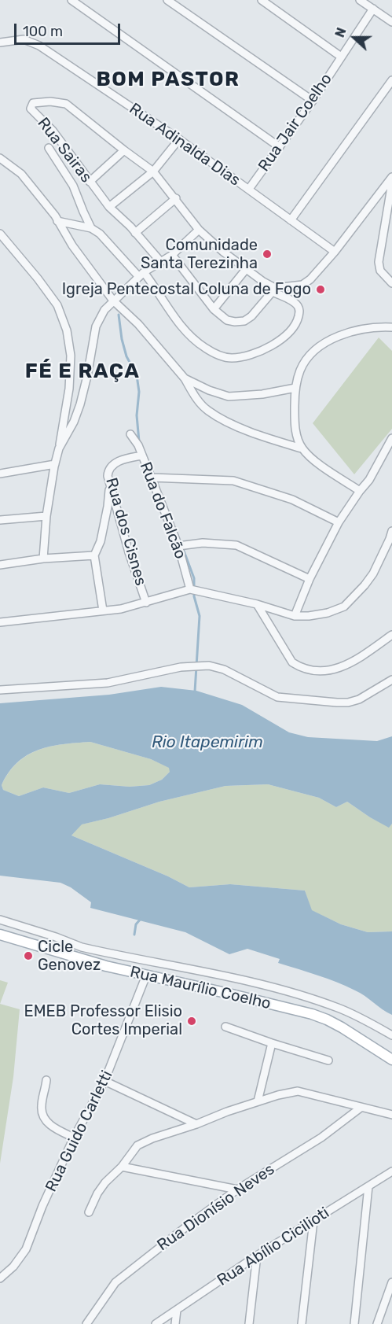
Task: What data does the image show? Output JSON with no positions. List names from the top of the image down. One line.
{"streets":{"main road":["Rua Maurílio Coelho"],"street":["Rua Jair Coelho","Rua Adinalda Dias","Rua Sairas","Rua do Falcão","Rua dos Cisnes","Rua Guido Carletti","Rua Dionísio Neves","Rua Abílio Cicilioti"]},"crossings":[["Rua Jair Coelho","Rua Adinalda Dias"],["Rua do Falcão","Rua dos Cisnes"],["Rua Maurílio Coelho","Rua Guido Carletti"]],"districts":["BOM PASTOR","FÉ E RAÇA"],"water":["Rio Itapemirim"],"places":["Comunidade Santa Terezinha","Igreja Pentecostal Coluna de Fogo","Cicle Genovez","EMEB Professor Elisio Cortes Imperial"],"scale_bar":"100 m","north":"left"}
